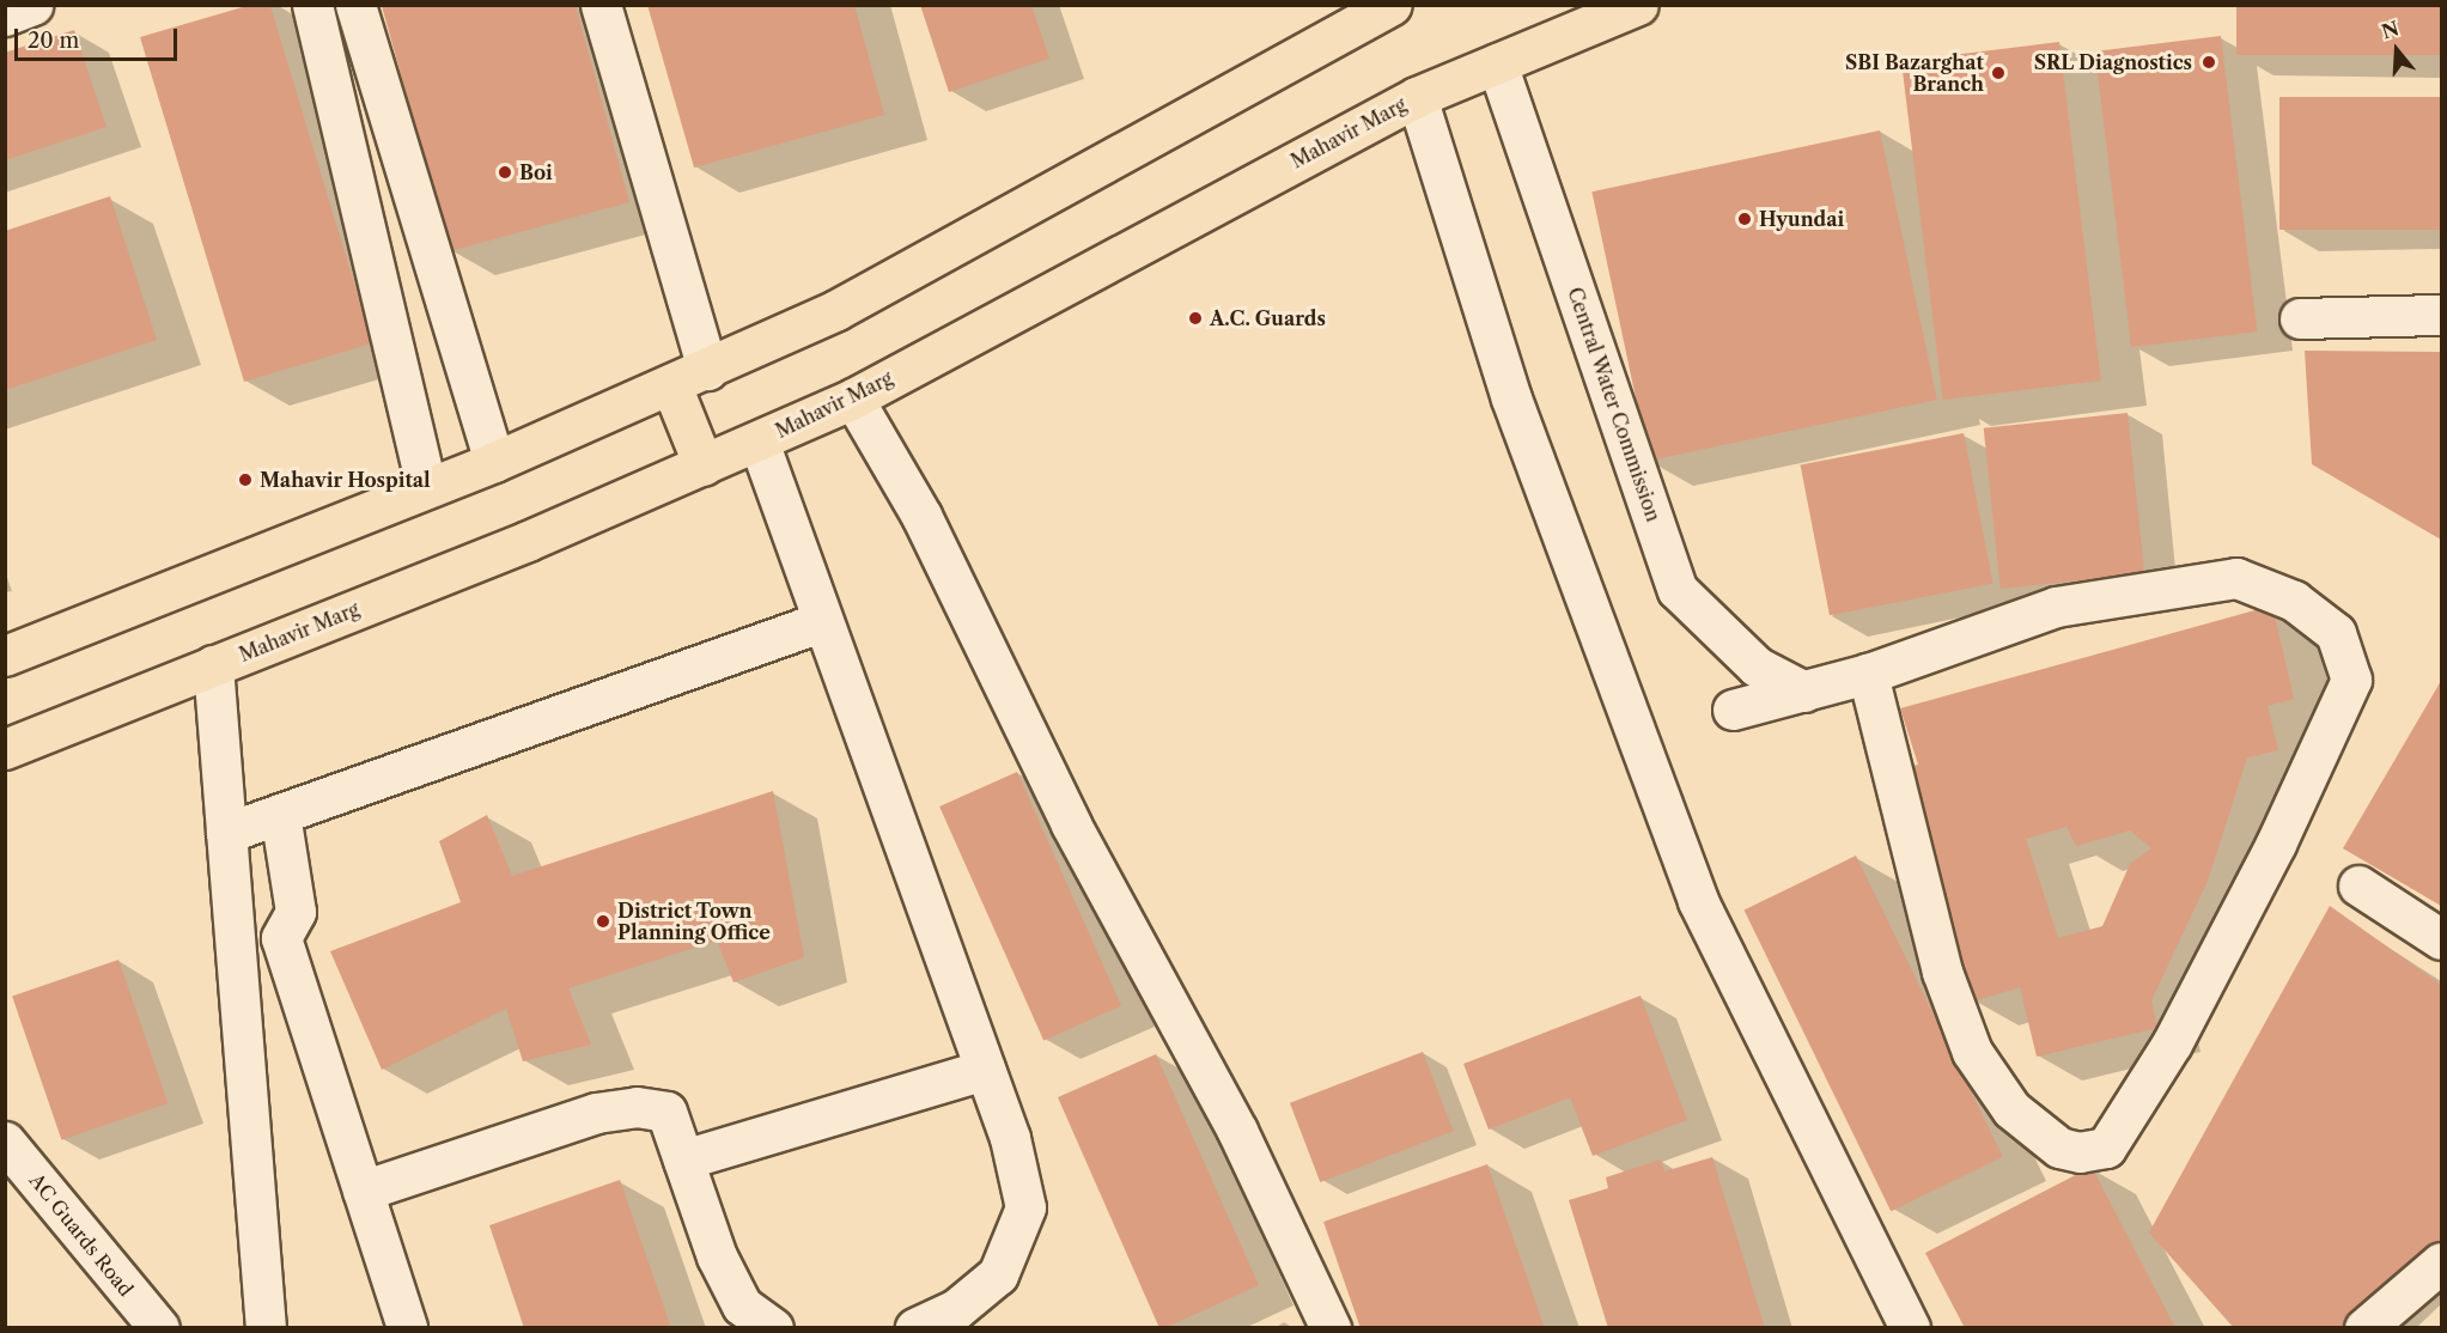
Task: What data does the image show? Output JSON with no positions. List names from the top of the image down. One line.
{"streets":{"highway":["Mahavir Marg"],"street":["Central Water Commission","AC Guards Road"]},"crossings":[["Mahavir Marg","Central Water Commission"]],"places":["SRL Diagnostics","SBI Bazarghat Branch","Boi","Hyundai","A.C. Guards","Mahavir Hospital","District Town Planning Office"],"scale_bar":"20 m","north":"top"}
